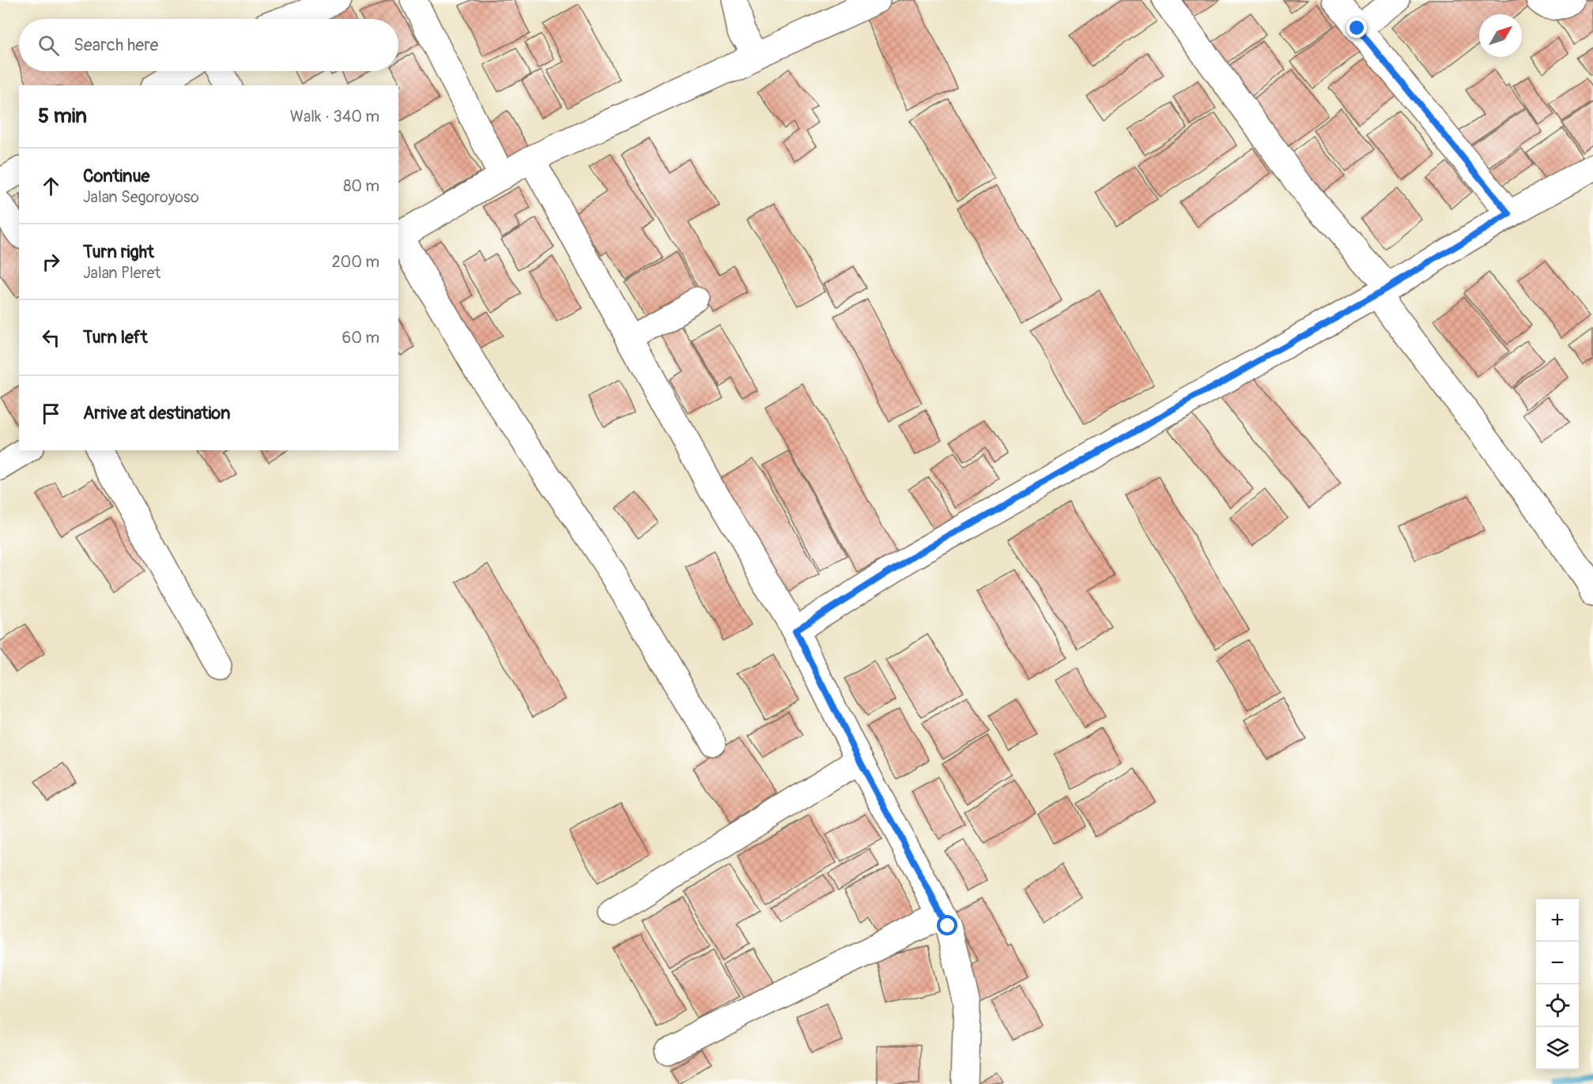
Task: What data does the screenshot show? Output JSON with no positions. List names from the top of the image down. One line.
{"north":"top right","page":{"search":"Search here","heading":["5 min","Walk · 340 m"],"list":[["Continue","Jalan Segoroyoso","80 m"],["Turn right","Jalan Pleret","200 m"],["Turn left","60 m"],"Arrive at destination"],"map_buttons":["+","−"]}}
